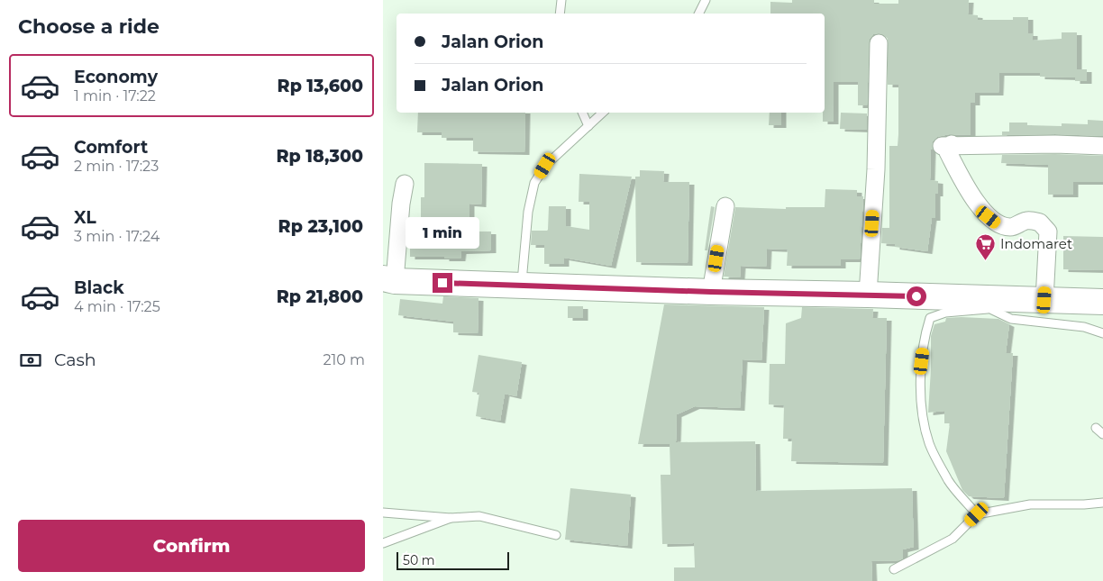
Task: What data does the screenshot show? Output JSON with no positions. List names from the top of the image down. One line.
{"places":{"supermarket":["Indomaret"]},"scale_bar":"50 m","page":{"heading":"Choose a ride","banner":["Jalan Orion","Jalan Orion"],"list":[{"name":"Economy","note":"1 min · 17:22","value":"Rp 13,600"},{"name":"Comfort","note":"2 min · 17:23","value":"Rp 18,300"},{"name":"XL","note":"3 min · 17:24","value":"Rp 23,100"},{"name":"Black","note":"4 min · 17:25","value":"Rp 21,800"}],"bubble":"1 min","pay":["Cash","210 m"],"buttons":"Confirm","scale":"50 m"}}
